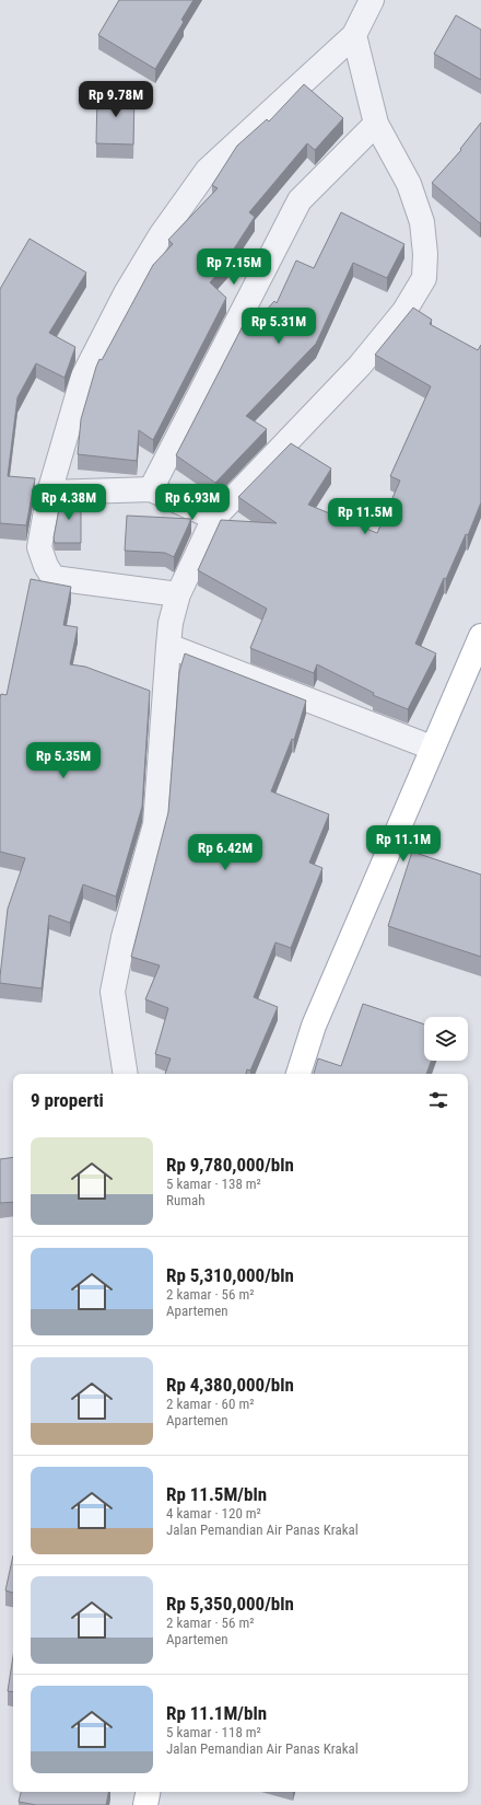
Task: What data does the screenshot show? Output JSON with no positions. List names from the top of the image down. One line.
{"page":{"price":["Rp 9.78M","Rp 7.15M","Rp 5.31M","Rp 4.38M","Rp 6.93M","Rp 11.5M","Rp 5.35M","Rp 11.1M","Rp 6.42M"],"heading":"9 properti","list":[{"name":"Rp 9,780,000/bln","note":"5 kamar · 138 m² · Rumah"},{"name":"Rp 5,310,000/bln","note":"2 kamar · 56 m² · Apartemen"},{"name":"Rp 4,380,000/bln","note":"2 kamar · 60 m² · Apartemen"},{"name":"Rp 11.5M/bln","note":"4 kamar · 120 m² · Jalan Pemandian Air Panas Krakal"},{"name":"Rp 5,350,000/bln","note":"2 kamar · 56 m² · Apartemen"},{"name":"Rp 11.1M/bln","note":"5 kamar · 118 m² · Jalan Pemandian Air Panas Krakal"}]}}
